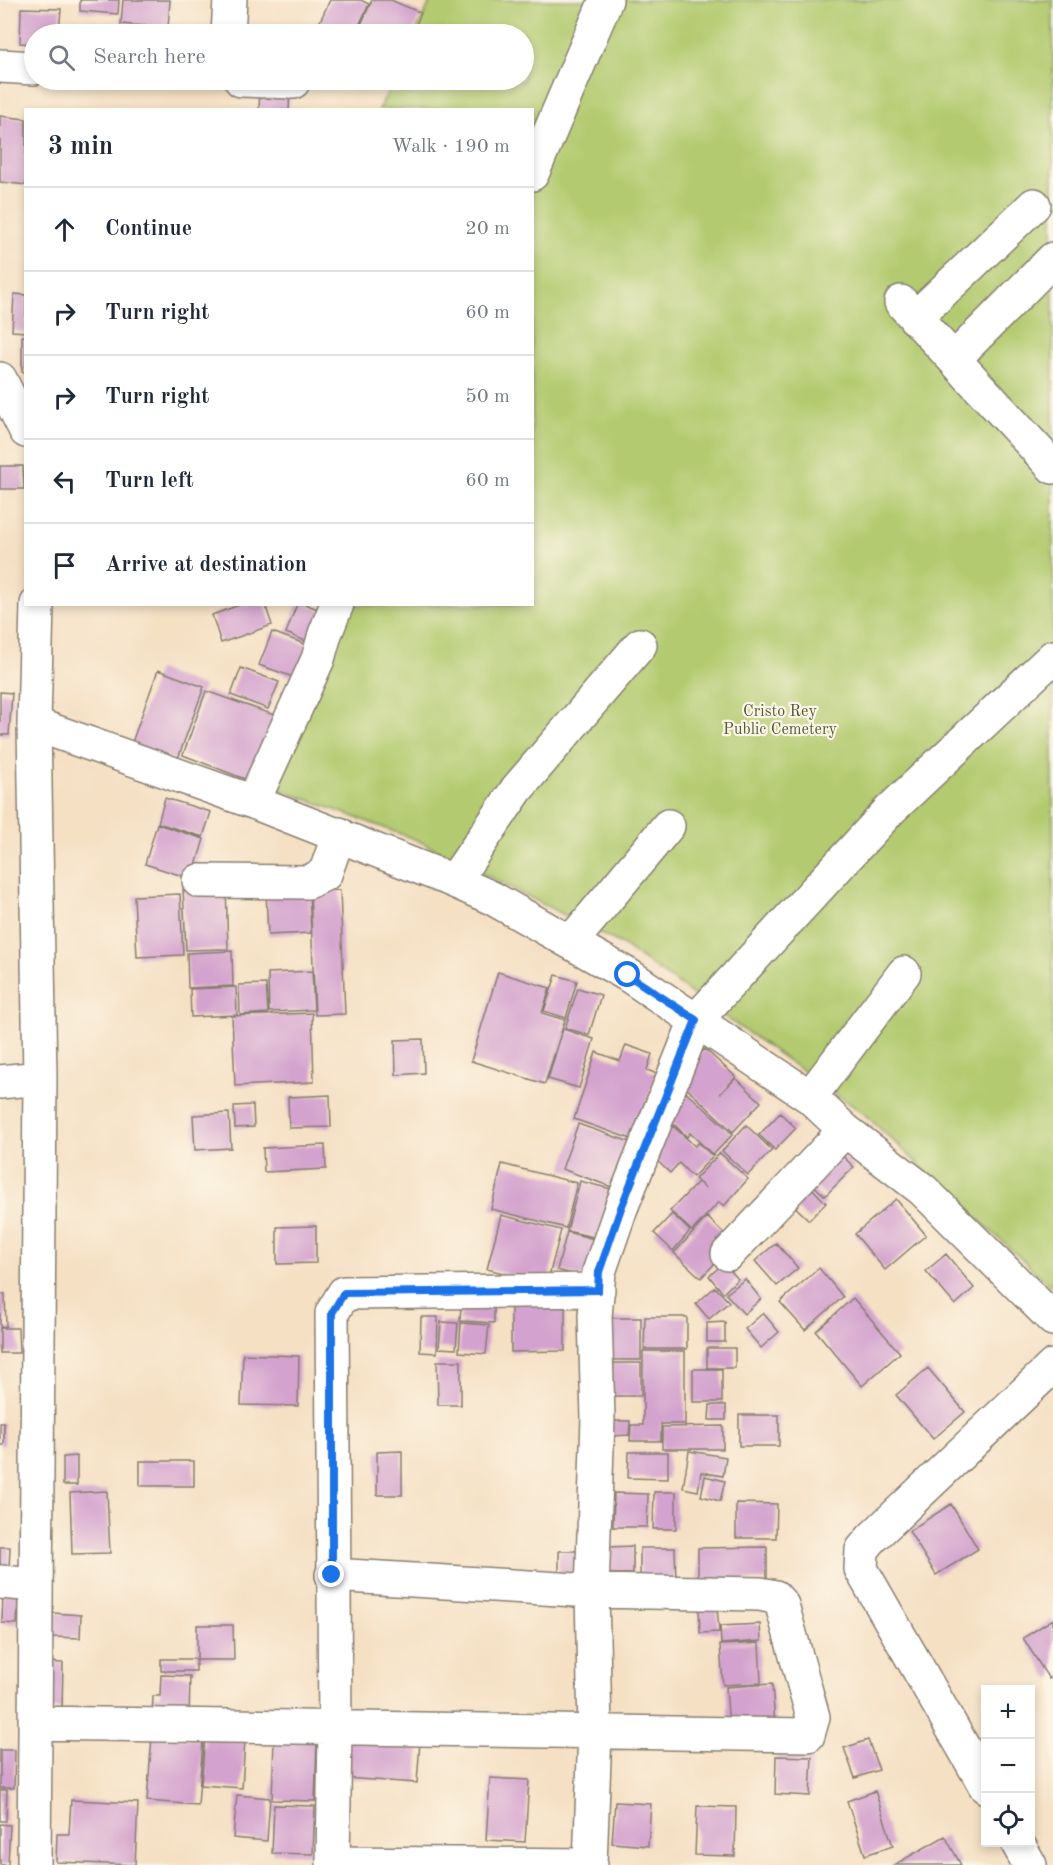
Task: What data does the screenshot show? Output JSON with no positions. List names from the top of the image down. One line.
{"parks":["Cristo Rey Public Cemetery"],"page":{"search":"Search here","heading":["3 min","Walk · 190 m"],"list":[["Continue","20 m"],["Turn right","60 m"],["Turn right","50 m"],["Turn left","60 m"],"Arrive at destination"],"map_buttons":["+","−"]}}
